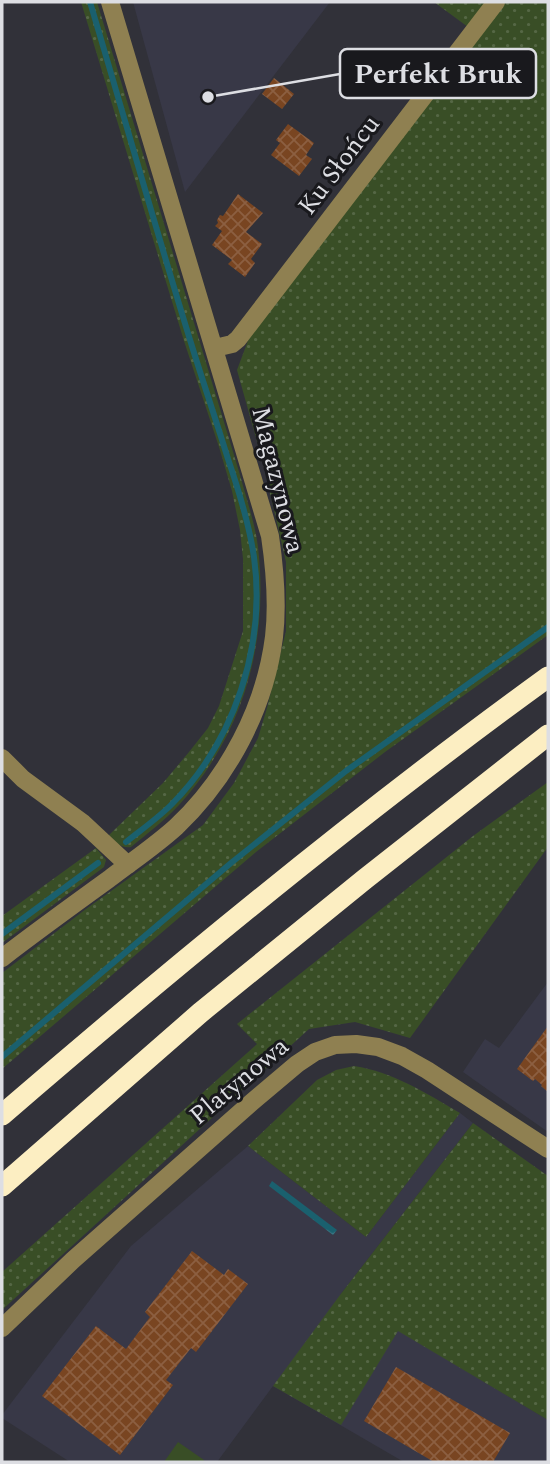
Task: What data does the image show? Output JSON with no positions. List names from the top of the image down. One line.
{"streets":{"street":["Ku Słońcu","Magazynowa","Platynowa"]},"crossings":[["Ku Słońcu","Magazynowa"]],"places":["Perfekt Bruk"]}
